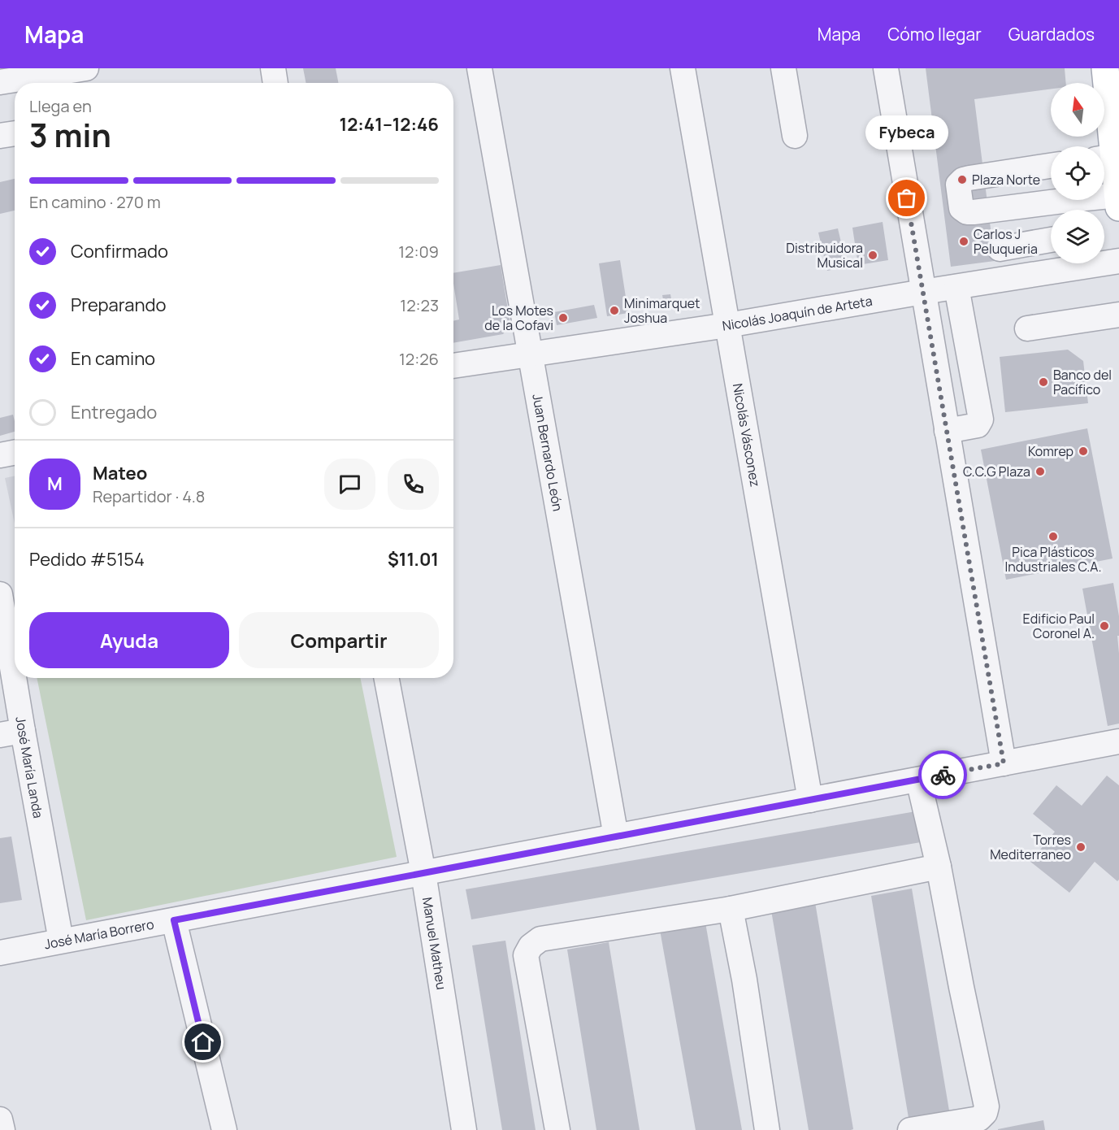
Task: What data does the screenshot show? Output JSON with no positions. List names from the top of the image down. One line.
{"streets":{"street":["Nicolás Joaquín de Arteta","Nicolás Vásconez","Juan Bernardo León","José María Landa","José María Borrero","Manuel Matheu"]},"crossings":[["Nicolás Joaquín de Arteta","Nicolás Vásconez"],["Nicolás Joaquín de Arteta","Juan Bernardo León"],["Nicolás Vásconez","José María Borrero"],["Juan Bernardo León","José María Borrero"],["José María Landa","José María Borrero"],["José María Borrero","Manuel Matheu"]],"places":["Plaza Norte","Fybeca","Carlos J Peluqueria","Distribuidora Musical","Minimarquet Joshua","Los Motes de la Cofavi","Banco del Pacífico","Komrep","C.C.G Plaza","Pica Plásticos Industriales C.A.","Edificio Paul Coronel A.","Torres Mediterraneo"],"north":"top","page":{"header":"Mapa","nav":["Mapa","Cómo llegar","Guardados"],"heading":["3 min","Llega en","12:41–12:46"],"panel":["Mateo","Repartidor · 4.8","Pedido #5154","$11.01"],"bubble":"Fybeca","bar":"En camino · 270 m","list":[["Confirmado","12:09"],["Preparando","12:23"],["En camino","12:26"],"Entregado"],"round":"M","buttons":["Ayuda","Compartir"]}}
